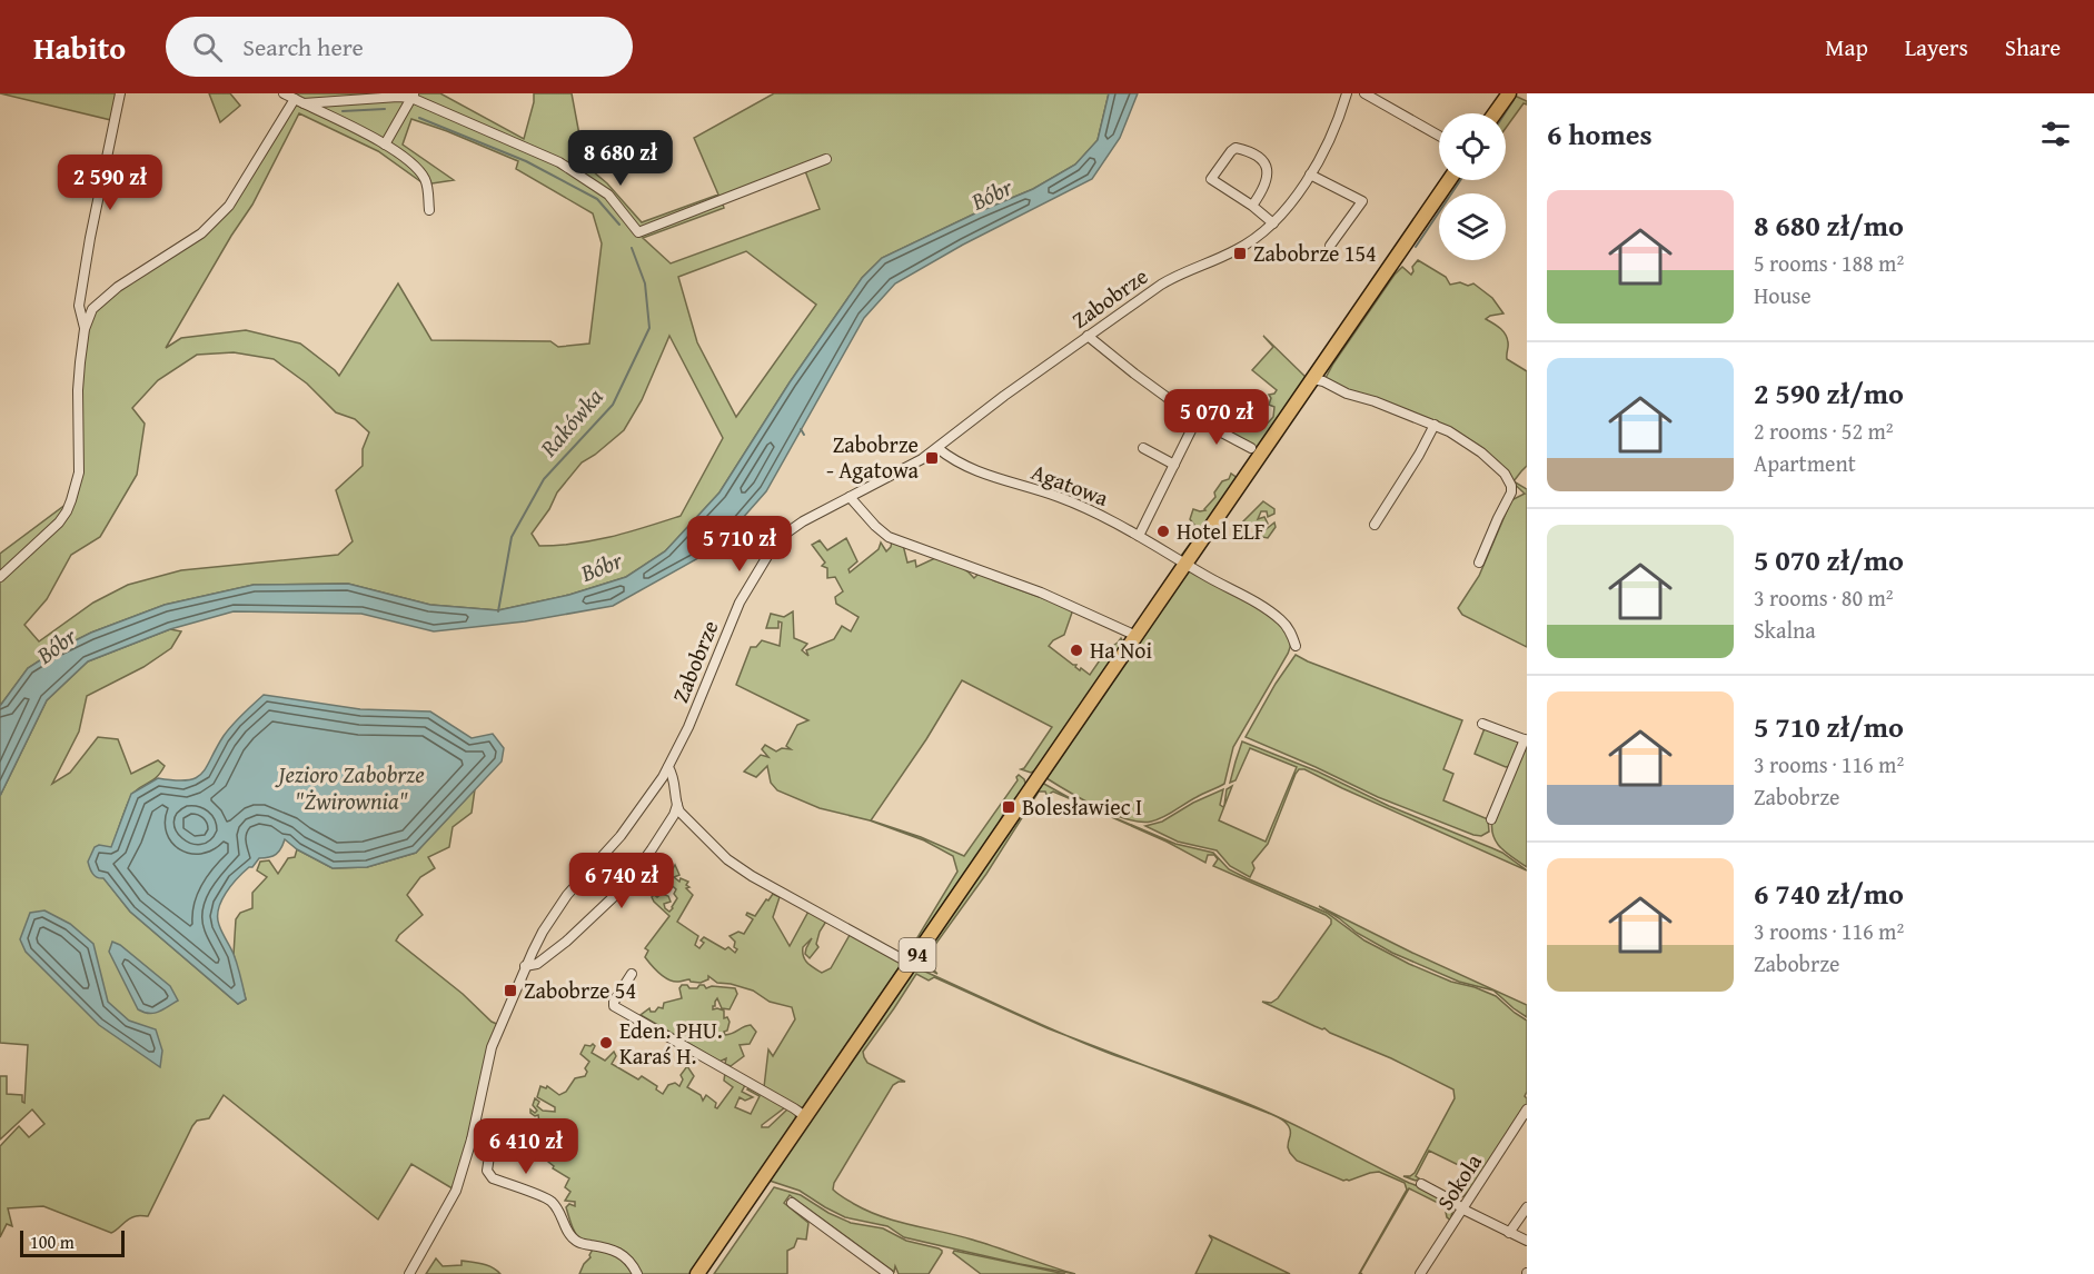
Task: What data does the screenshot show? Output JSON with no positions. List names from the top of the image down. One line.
{"streets":{"main road":["94"],"street":["Zabobrze","Agatowa","Sokola"]},"crossings":[["Zabobrze","Agatowa"],["Agatowa","94"]],"water":["Bóbr","Rakówka","Jezioro Zabobrze \"Żwirownia\""],"places":{"transit":["Zabobrze 154","Zabobrze - Agatowa","Bolesławiec I","Zabobrze 54"],"other":["Hotel ELF","Ha Noi","Eden. PHU. Karaś H."]},"scale_bar":"100 m","page":{"header":"Habito","search":"Search here","nav":["Map","Layers","Share"],"heading":"6 homes","price":["8 680 zł","2 590 zł","5 070 zł","5 710 zł","6 740 zł","6 410 zł"],"list":[{"name":"8 680 zł/mo","note":"5 rooms · 188 m² · House"},{"name":"2 590 zł/mo","note":"2 rooms · 52 m² · Apartment"},{"name":"5 070 zł/mo","note":"3 rooms · 80 m² · Skalna"},{"name":"5 710 zł/mo","note":"3 rooms · 116 m² · Zabobrze"},{"name":"6 740 zł/mo","note":"3 rooms · 116 m² · Zabobrze"}],"scale":"100 m"}}
